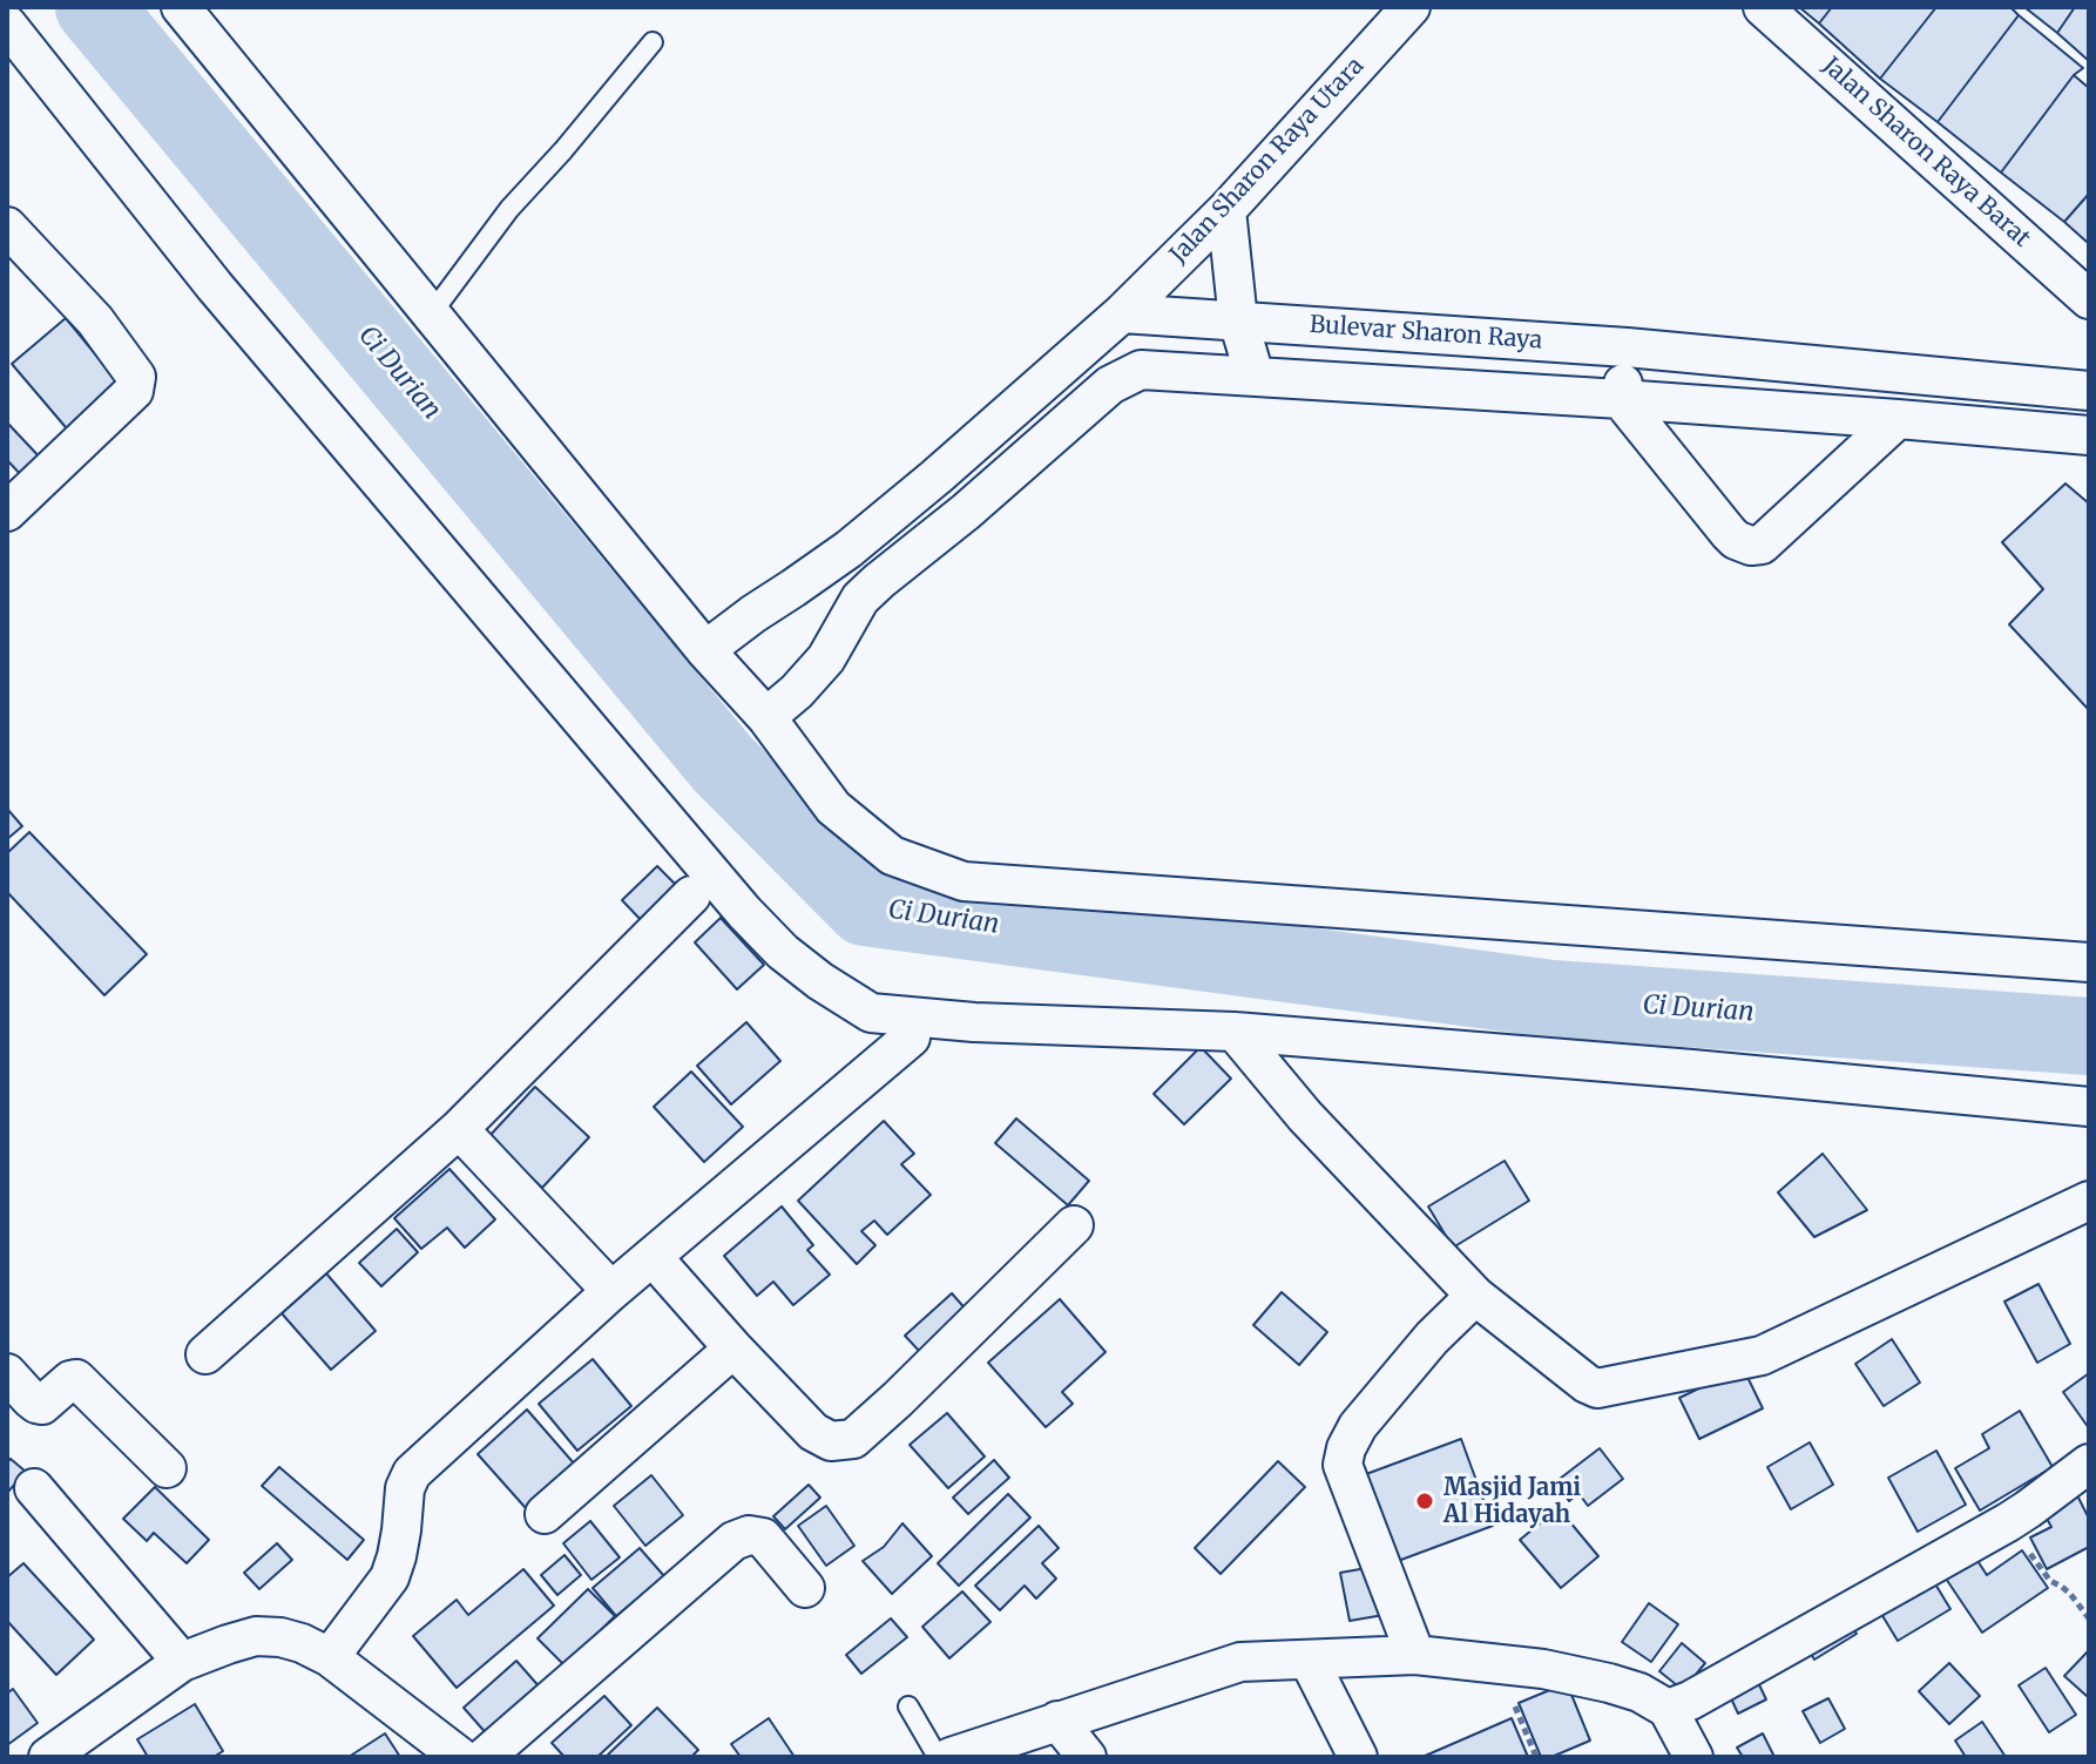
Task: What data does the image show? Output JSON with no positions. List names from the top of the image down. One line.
{"streets":{"street":["Jalan Sharon Raya Barat","Jalan Sharon Raya Utara","Bulevar Sharon Raya"]},"crossings":[["Jalan Sharon Raya Utara","Bulevar Sharon Raya"]],"water":["Ci Durian"],"places":["Masjid Jami Al Hidayah"]}
